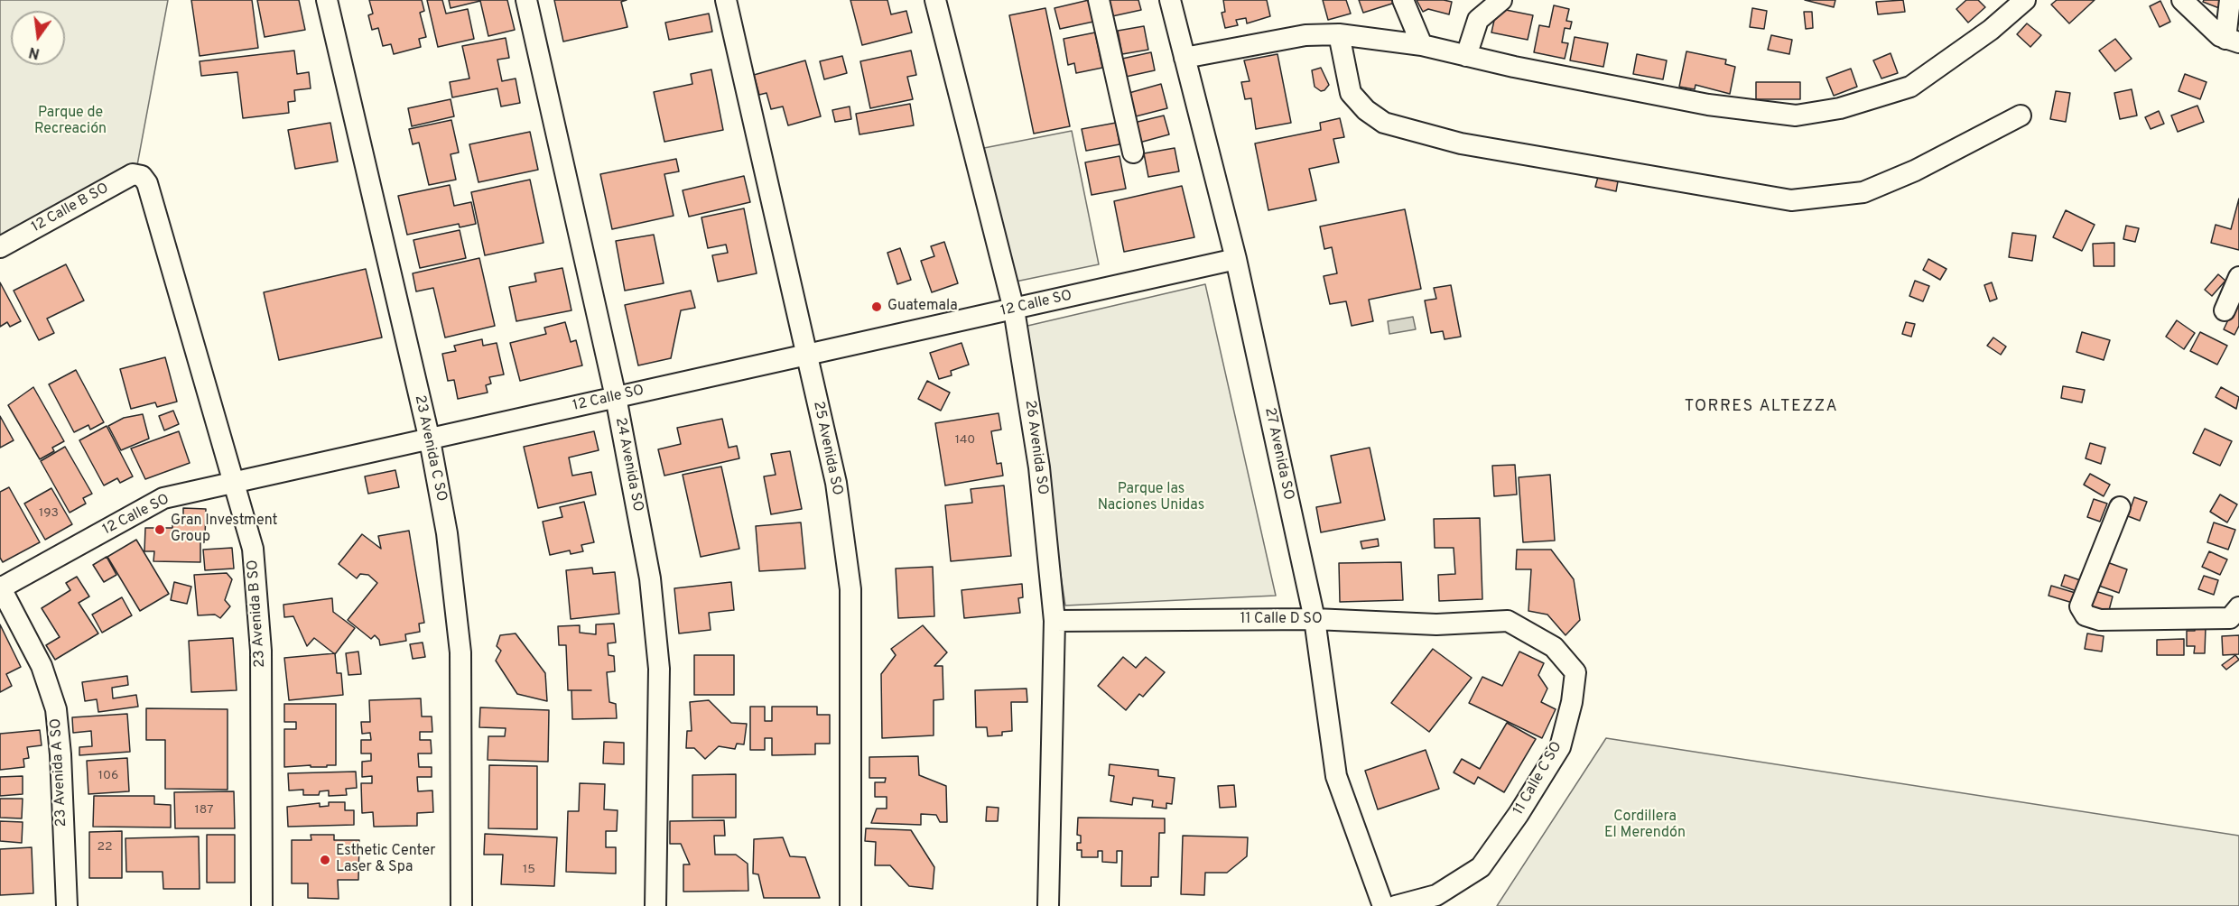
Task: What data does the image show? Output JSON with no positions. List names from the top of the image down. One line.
{"streets":{"street":["12 Calle B SO","12 Calle SO","26 Avenida SO","23 Avenida C SO","25 Avenida SO","27 Avenida SO","24 Avenida SO","23 Avenida B SO","11 Calle D SO","23 Avenida A SO","11 Calle C SO"]},"crossings":[["12 Calle B SO","23 Avenida B SO"],["12 Calle SO","26 Avenida SO"],["12 Calle SO","23 Avenida C SO"],["12 Calle SO","25 Avenida SO"],["12 Calle SO","27 Avenida SO"],["12 Calle SO","24 Avenida SO"],["12 Calle SO","23 Avenida B SO"],["12 Calle SO","23 Avenida A SO"],["26 Avenida SO","11 Calle D SO"],["27 Avenida SO","11 Calle D SO"],["11 Calle D SO","11 Calle C SO"]],"districts":["TORRES ALTEZZA"],"parks":["Parque de Recreación","Parque las Naciones Unidas","Cordillera El Merendón"],"places":["Guatemala","Gran Investment Group","Esthetic Center Laser & Spa"],"house_numbers":["140","193","106","187","22","15"],"north":"bottom"}
